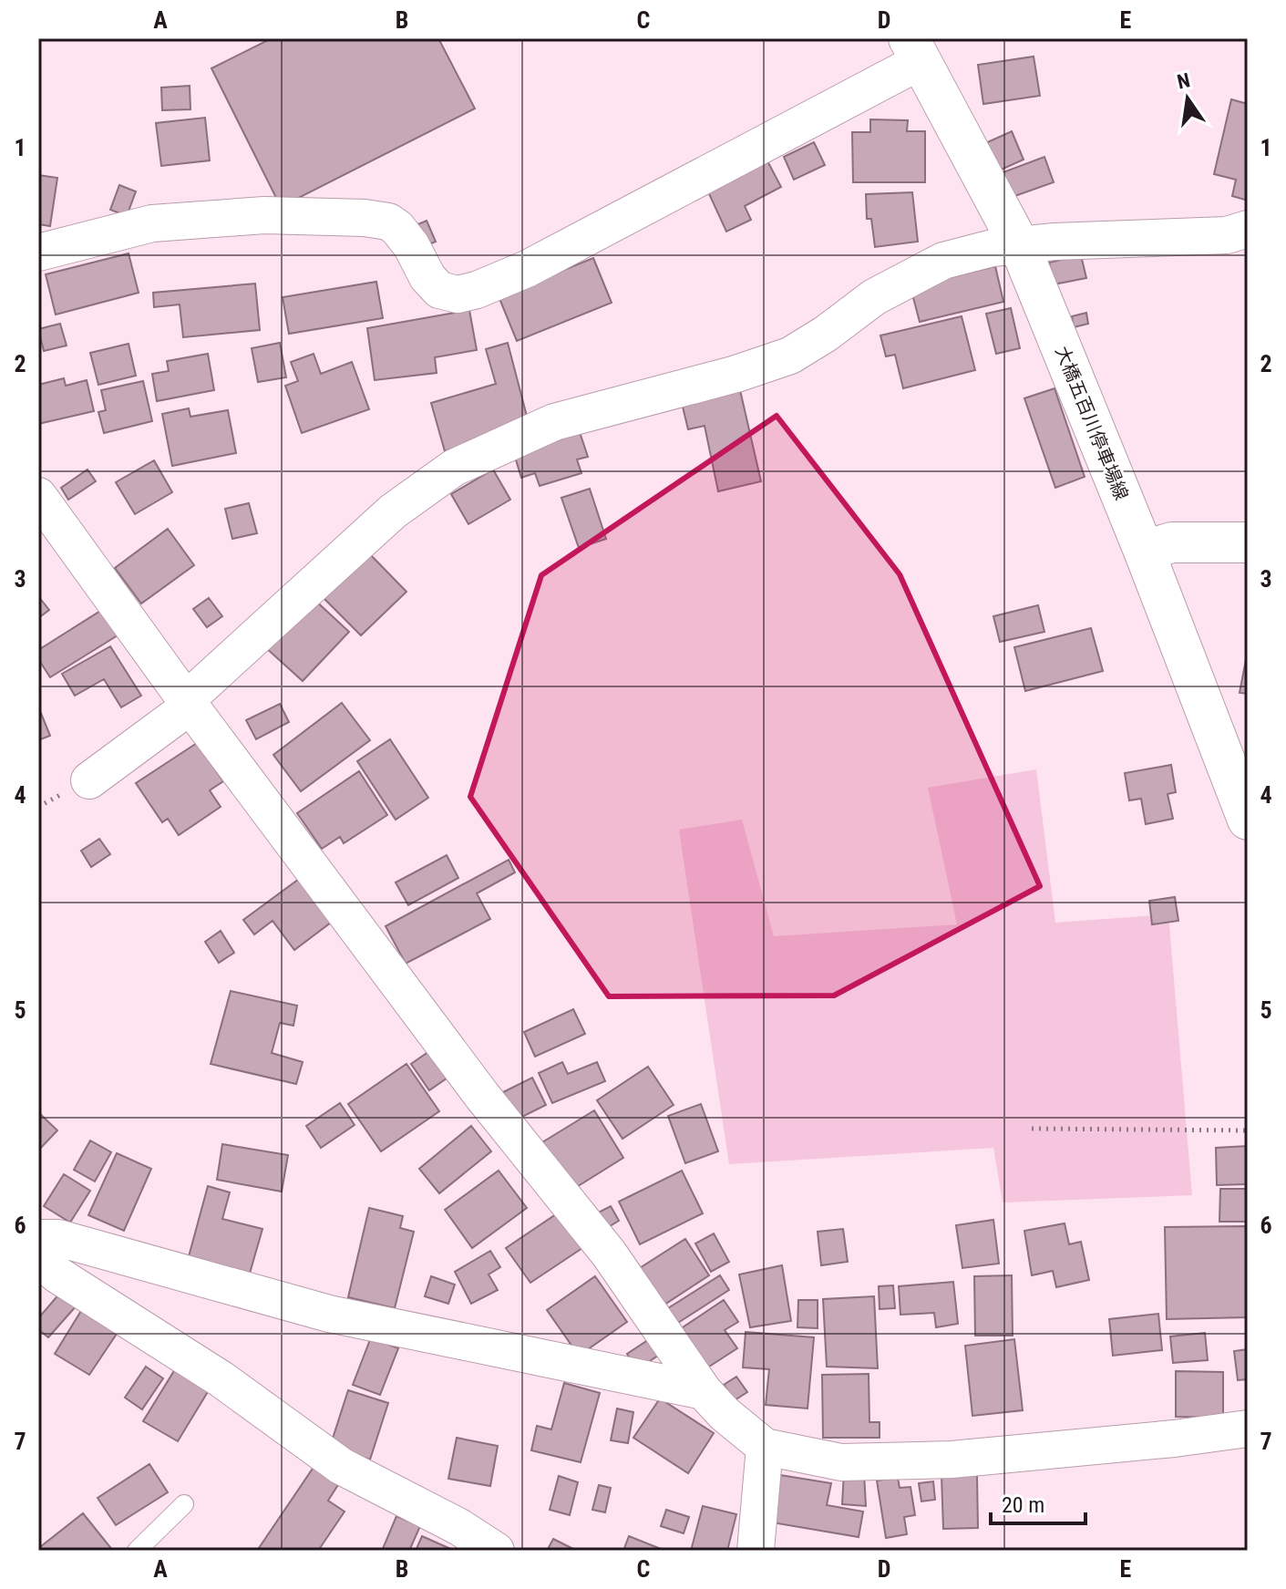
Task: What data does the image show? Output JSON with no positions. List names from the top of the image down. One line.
{"streets":{"main road":["大橋五百川停車場線"]},"scale_bar":"20 m","north":"top","grid":{"columns":["A","B","C","D","E"],"rows":["1","2","3","4","5","6","7"]}}
